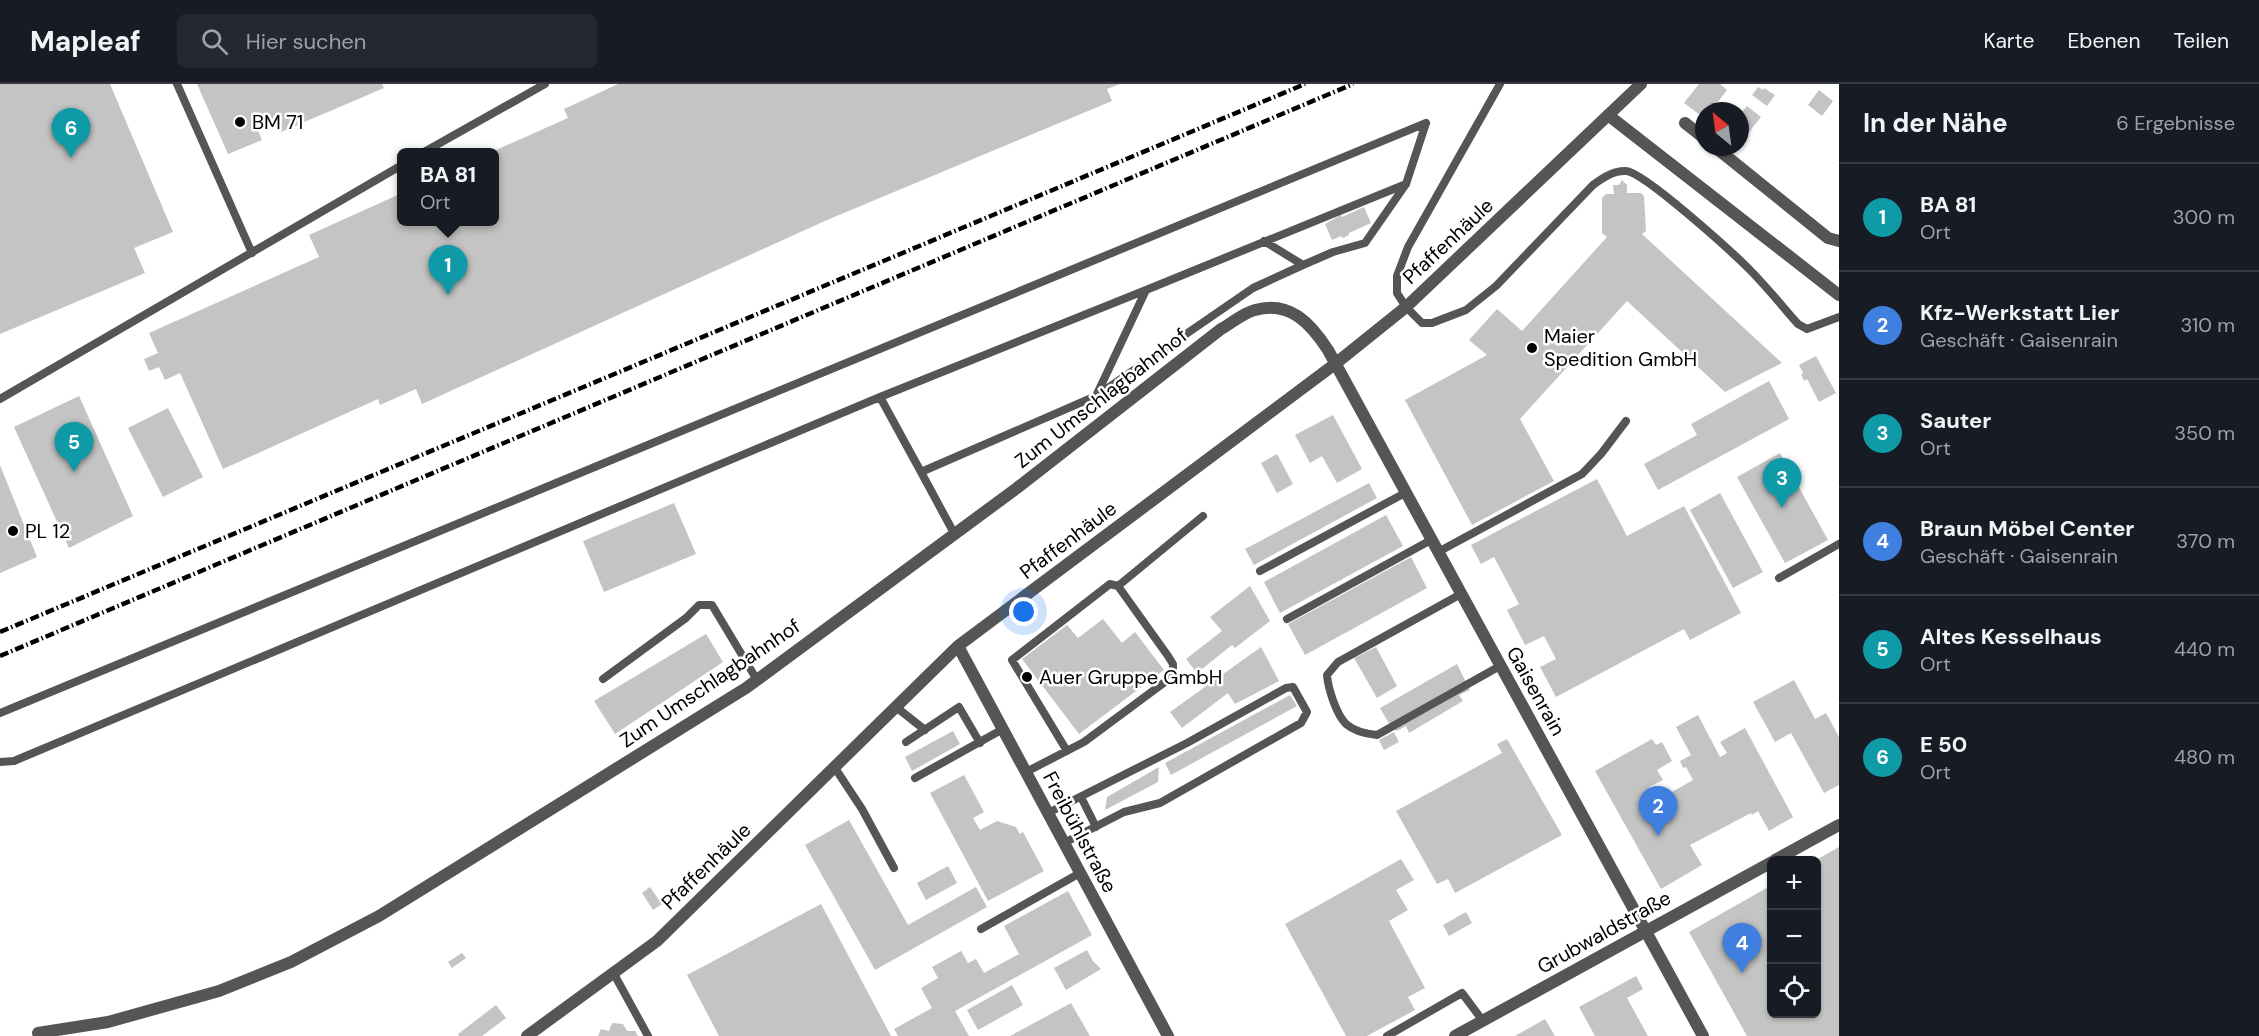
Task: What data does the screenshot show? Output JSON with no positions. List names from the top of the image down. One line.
{"streets":{"street":["Pfaffenhäule","Zum Umschlagbahnhof","Gaisenrain","Freibühlstraße","Grubwaldstraße"]},"crossings":[["Pfaffenhäule","Zum Umschlagbahnhof"],["Pfaffenhäule","Gaisenrain"],["Pfaffenhäule","Freibühlstraße"],["Zum Umschlagbahnhof","Gaisenrain"],["Gaisenrain","Grubwaldstraße"]],"places":["BM 71","Maier Spedition GmbH","PL 12","Auer Gruppe GmbH"],"north":"top left","page":{"header":"Mapleaf","search":"Hier suchen","nav":["Karte","Ebenen","Teilen"],"heading":["In der Nähe","6 Ergebnisse"],"pins":["6","1","5","3","2","4"],"popup":["BA 81","Ort"],"list":[{"mark":"1","name":"BA 81","note":"Ort","value":"300 m"},{"mark":"2","name":"Kfz-Werkstatt Lier","note":"Geschäft · Gaisenrain","value":"310 m"},{"mark":"3","name":"Sauter","note":"Ort","value":"350 m"},{"mark":"4","name":"Braun Möbel Center","note":"Geschäft · Gaisenrain","value":"370 m"},{"mark":"5","name":"Altes Kesselhaus","note":"Ort","value":"440 m"},{"mark":"6","name":"E 50","note":"Ort","value":"480 m"}],"map_buttons":["+","−"]}}
